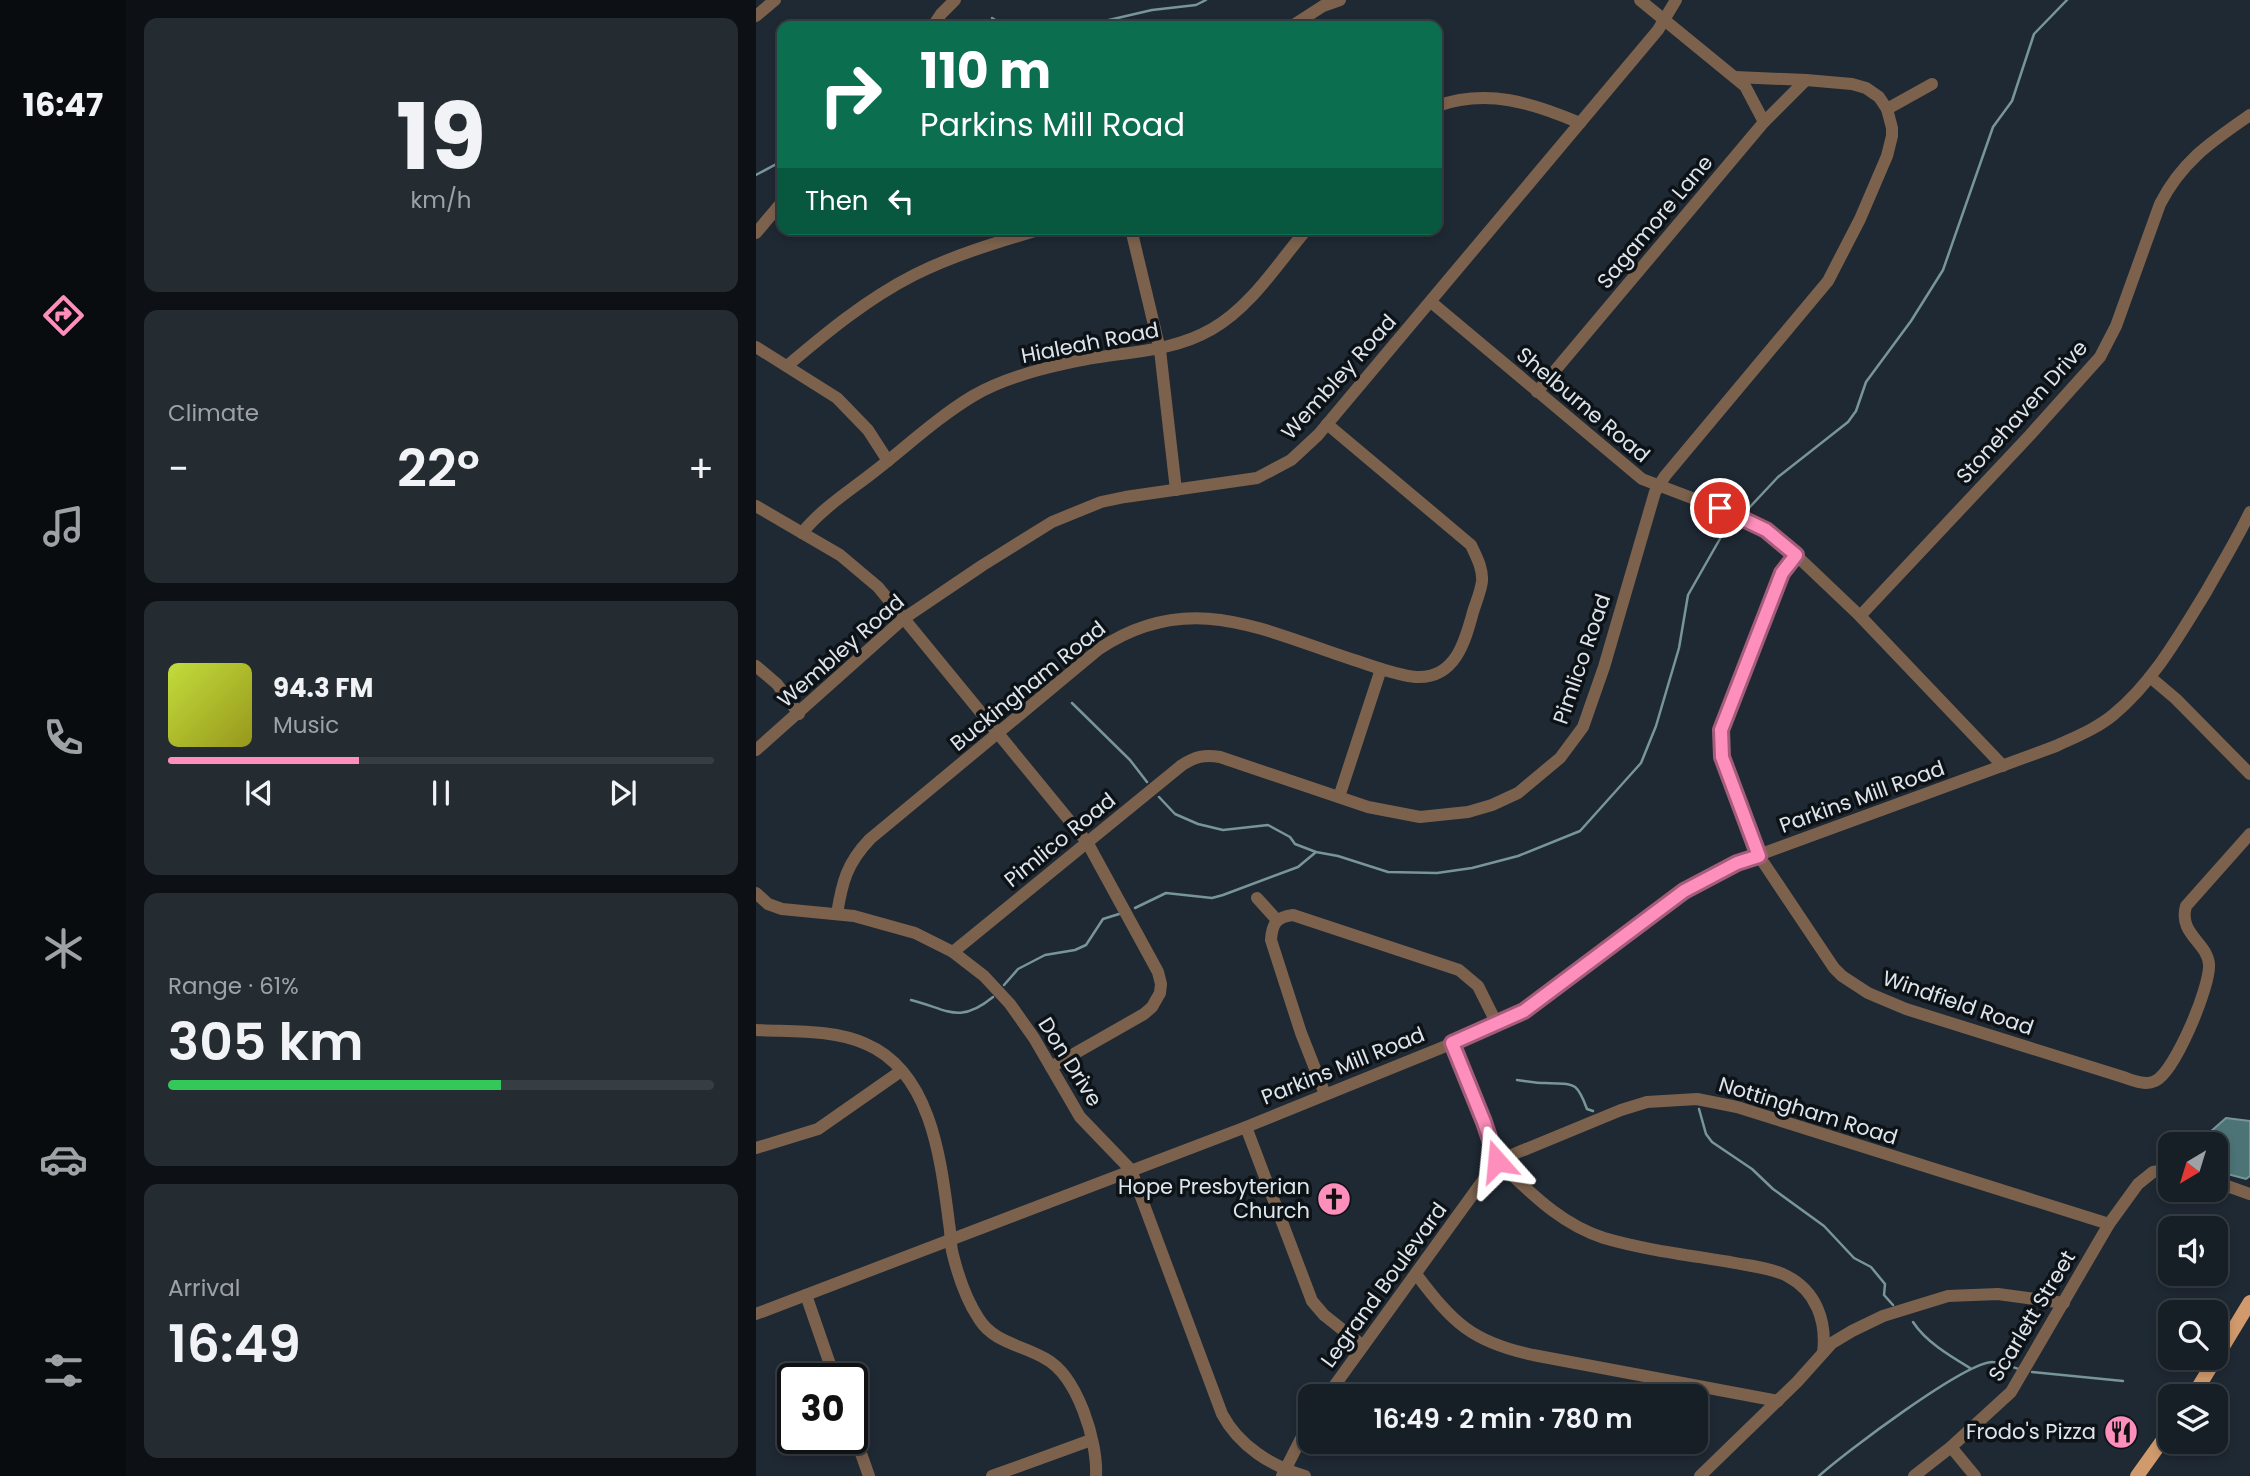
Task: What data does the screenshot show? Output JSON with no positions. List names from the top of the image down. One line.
{"streets":{"street":["Sagamore Lane","Hialeah Road","Wembley Road","Shelburne Road","Stonehaven Drive","Pimlico Road","Buckingham Road","Parkins Mill Road","Windfield Road","Don Drive","Nottingham Road","Legrand Boulevard","Scarlett Street"]},"crossings":[["Sagamore Lane","Shelburne Road"],["Wembley Road","Shelburne Road"],["Wembley Road","Buckingham Road"],["Shelburne Road","Stonehaven Drive"],["Shelburne Road","Pimlico Road"],["Shelburne Road","Parkins Mill Road"],["Shelburne Road","Windfield Road"],["Pimlico Road","Don Drive"],["Buckingham Road","Don Drive"],["Parkins Mill Road","Windfield Road"],["Parkins Mill Road","Don Drive"],["Nottingham Road","Legrand Boulevard"],["Nottingham Road","Scarlett Street"]],"places":{"church":["Hope Presbyterian Church"],"restaurant":["Frodo's Pizza"]},"north":"bottom left","page":{"tabs":"16:47","tile":[["19","km/h"],"Climate",["Range · 61%","305 km"],["Arrival","16:49"]],"turn":["110 m","Parkins Mill Road"],"then":"Then","heat":["−","22°","+"],"song":["94.3 FM","Music"],"limit":"30","trip":"16:49 · 2 min · 780 m"}}
